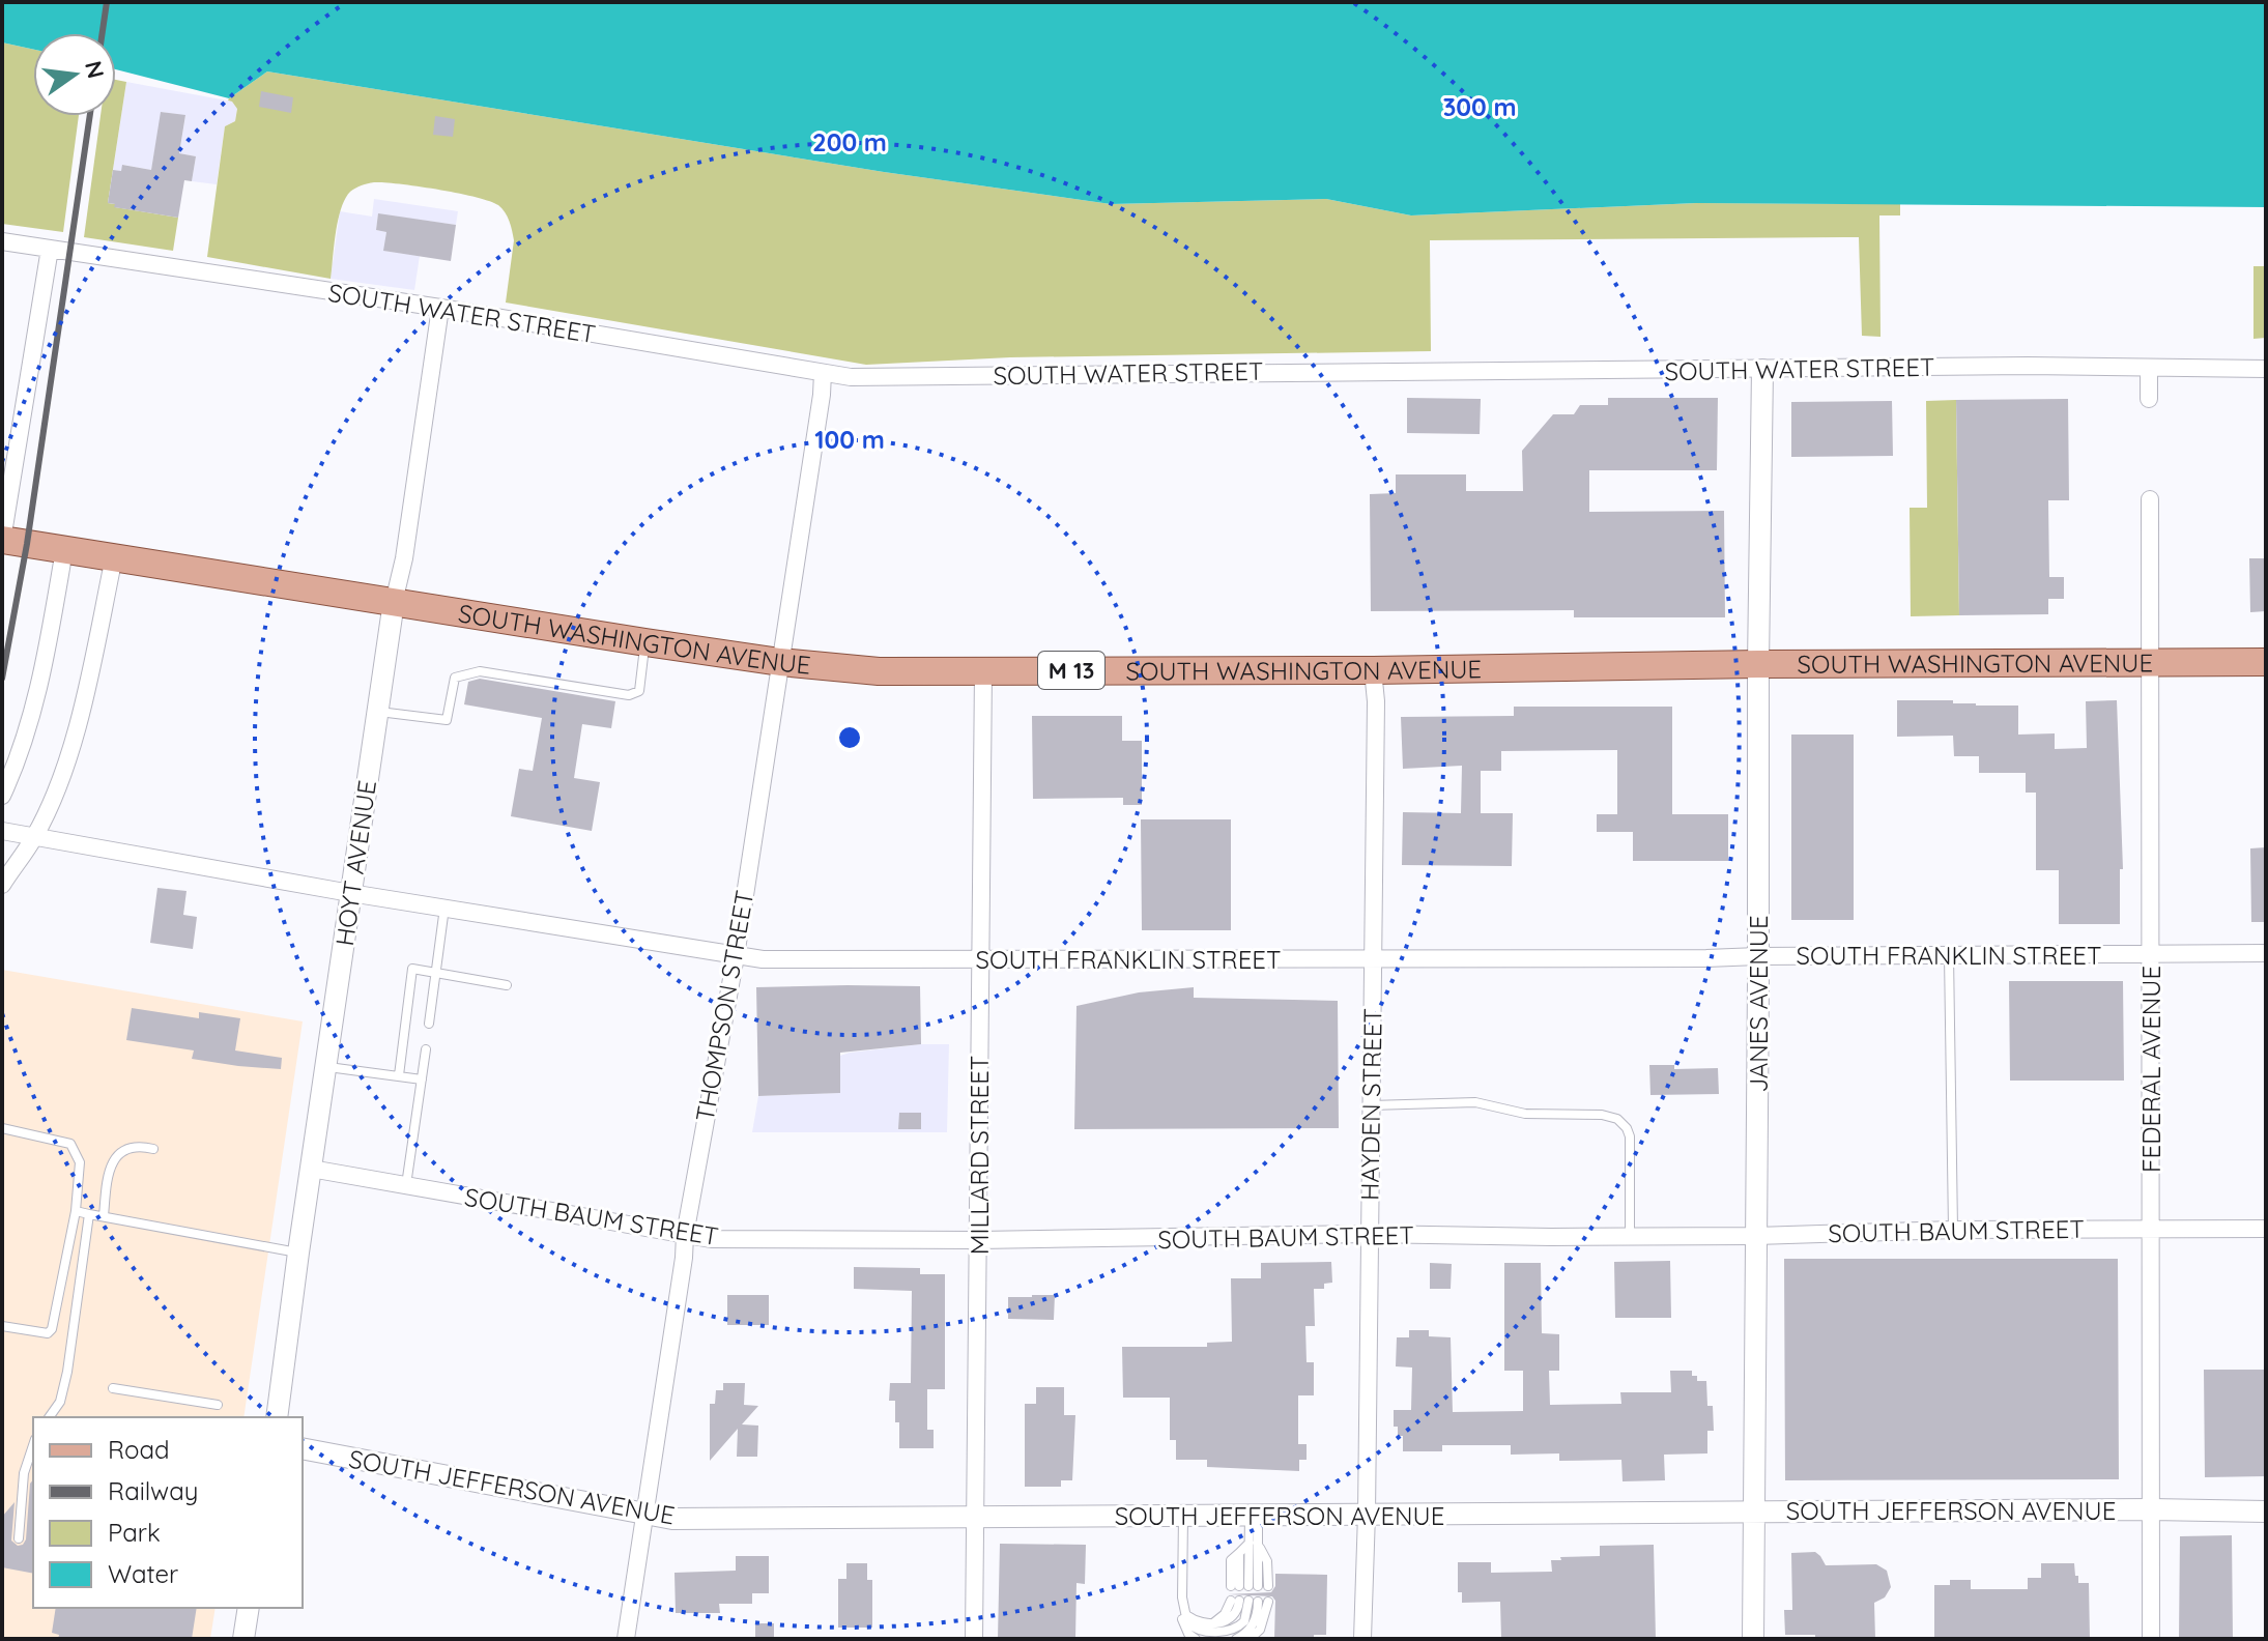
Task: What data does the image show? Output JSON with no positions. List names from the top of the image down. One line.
{"streets":{"main road":["SOUTH WASHINGTON AVENUE","M 13"],"street":["SOUTH WATER STREET","HOYT AVENUE","SOUTH FRANKLIN STREET","JANES AVENUE","THOMPSON STREET","FEDERAL AVENUE","HAYDEN STREET","MILLARD STREET","SOUTH BAUM STREET","SOUTH JEFFERSON AVENUE"]},"crossings":[["SOUTH WATER STREET","HOYT AVENUE"],["SOUTH WATER STREET","JANES AVENUE"],["SOUTH WATER STREET","THOMPSON STREET"],["SOUTH WASHINGTON AVENUE","HOYT AVENUE"],["SOUTH WASHINGTON AVENUE","JANES AVENUE"],["SOUTH WASHINGTON AVENUE","THOMPSON STREET"],["SOUTH WASHINGTON AVENUE","FEDERAL AVENUE"],["SOUTH WASHINGTON AVENUE","HAYDEN STREET"],["SOUTH WASHINGTON AVENUE","MILLARD STREET"],["HOYT AVENUE","SOUTH FRANKLIN STREET"],["HOYT AVENUE","SOUTH BAUM STREET"],["SOUTH FRANKLIN STREET","JANES AVENUE"],["SOUTH FRANKLIN STREET","THOMPSON STREET"],["SOUTH FRANKLIN STREET","FEDERAL AVENUE"],["SOUTH FRANKLIN STREET","HAYDEN STREET"],["SOUTH FRANKLIN STREET","MILLARD STREET"],["JANES AVENUE","SOUTH BAUM STREET"],["JANES AVENUE","SOUTH JEFFERSON AVENUE"],["THOMPSON STREET","SOUTH BAUM STREET"],["THOMPSON STREET","SOUTH JEFFERSON AVENUE"],["FEDERAL AVENUE","SOUTH BAUM STREET"],["FEDERAL AVENUE","SOUTH JEFFERSON AVENUE"],["HAYDEN STREET","SOUTH BAUM STREET"],["HAYDEN STREET","SOUTH JEFFERSON AVENUE"],["MILLARD STREET","SOUTH BAUM STREET"],["MILLARD STREET","SOUTH JEFFERSON AVENUE"]],"legend":["Road","Railway","Park","Water"],"north":"right","rings":["300 m","200 m","100 m"]}
